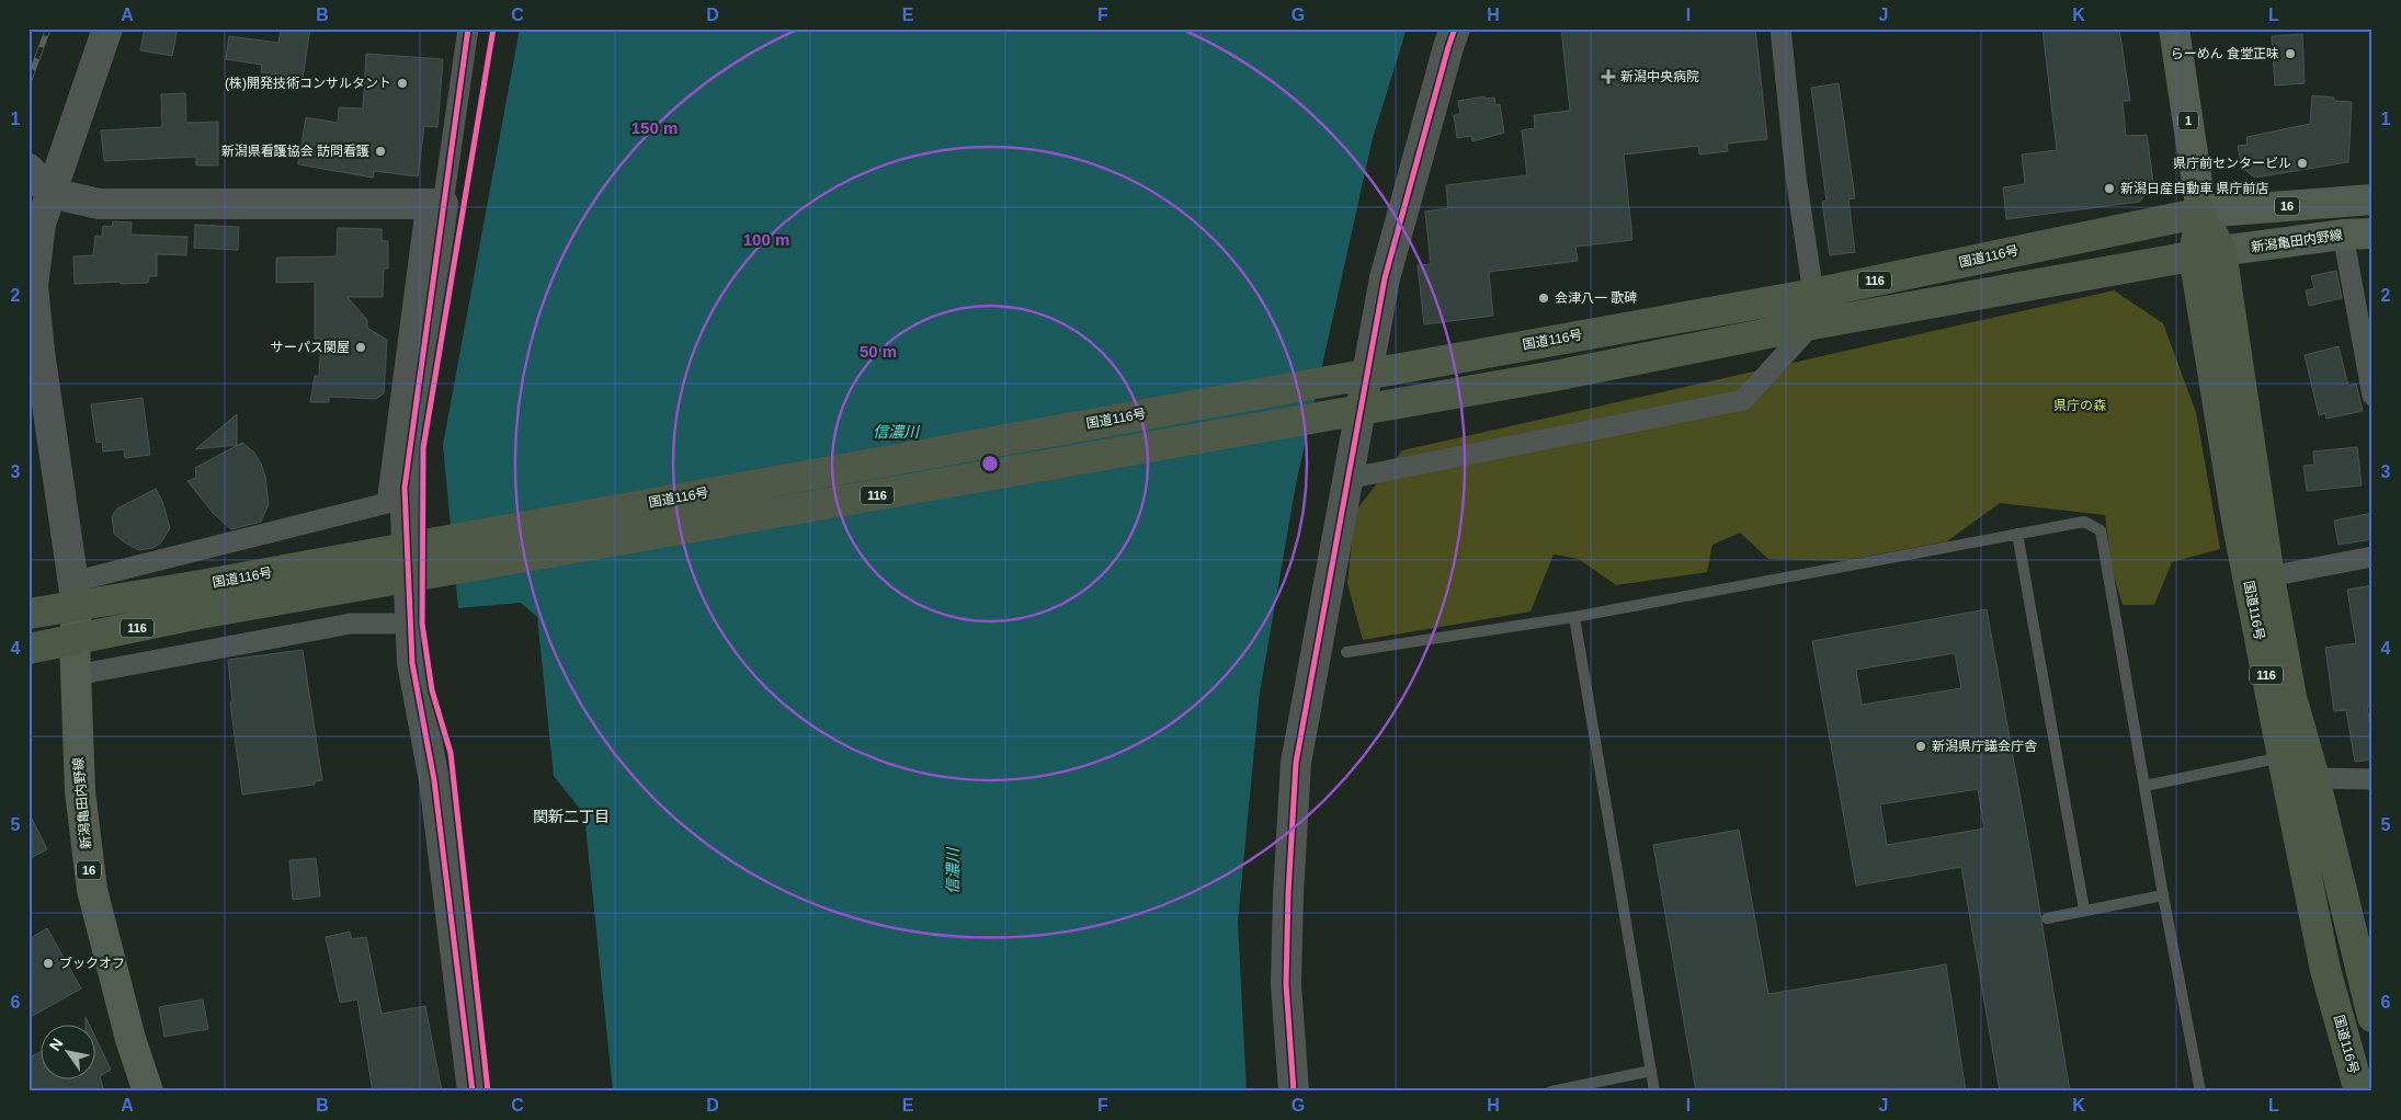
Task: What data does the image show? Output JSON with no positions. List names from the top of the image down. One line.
{"streets":{"highway":["国道116号","116"],"main road":["1","16","新潟亀田内野線"]},"crossings":[["1","16"],["1","国道116号"],["16","国道116号"],["新潟亀田内野線","国道116号"]],"districts":["関新二丁目"],"water":["信濃川"],"parks":["県庁の森"],"places":{"other":["らーめん 食堂正味","(株)開発技術コンサルタント","新潟県看護協会 訪問看護","県庁前センタービル","新潟日産自動車 県庁前店","会津八一 歌碑","サーパス関屋","新潟県庁議会庁舎","ブックオフ"],"health":["新潟中央病院"]},"north":"top left","grid":{"columns":["A","B","C","D","E","F","G","H","I","J","K","L"],"rows":["1","2","3","4","5","6"]},"rings":["150 m","100 m","50 m"]}
